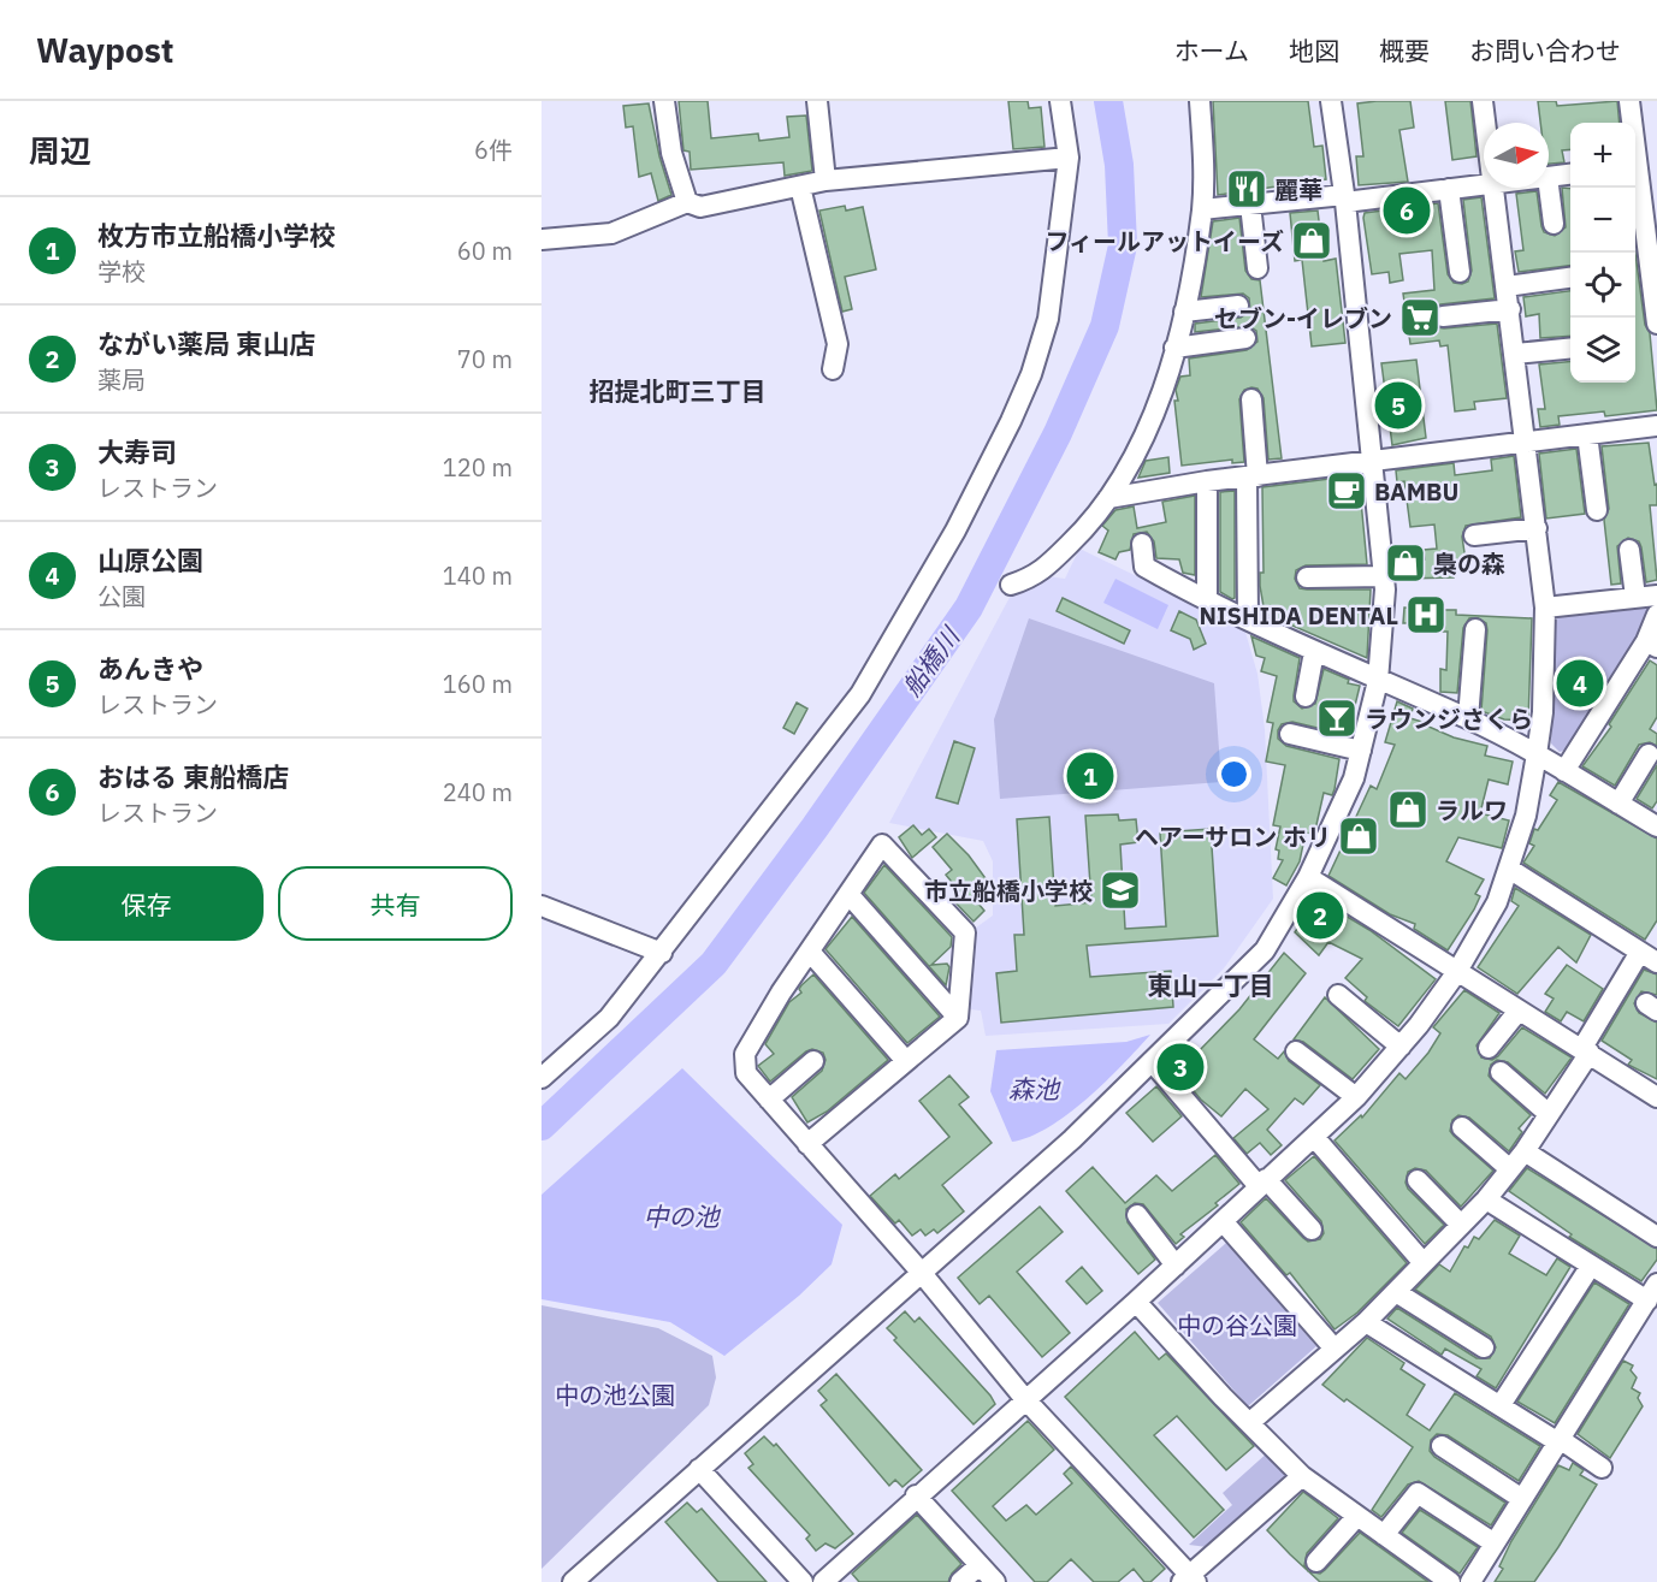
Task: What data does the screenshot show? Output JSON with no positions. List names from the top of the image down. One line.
{"districts":["招提北町三丁目","東山一丁目"],"water":["船橋川","森池","中の池"],"parks":["中の谷公園","中の池公園"],"places":{"restaurant":["麗華"],"shop":["フィールアットイーズ","梟の森","ラルワ","ヘアーサロン ホリ"],"supermarket":["セブン-イレブン"],"cafe":["BAMBU"],"hospital":["NISHIDA DENTAL"],"bar":["ラウンジさくら"],"school or university":["市立船橋小学校"]},"north":"right","page":{"header":"Waypost","nav":["ホーム","地図","概要","お問い合わせ"],"heading":["周辺","6件"],"map_buttons":["+","−"],"pins":["6","5","4","1","2","3"],"list":[{"mark":"1","name":"枚方市立船橋小学校","note":"学校","value":"60 m"},{"mark":"2","name":"ながい薬局 東山店","note":"薬局","value":"70 m"},{"mark":"3","name":"大寿司","note":"レストラン","value":"120 m"},{"mark":"4","name":"山原公園","note":"公園","value":"140 m"},{"mark":"5","name":"あんきや","note":"レストラン","value":"160 m"},{"mark":"6","name":"おはる 東船橋店","note":"レストラン","value":"240 m"}],"buttons":["保存","共有"]}}
